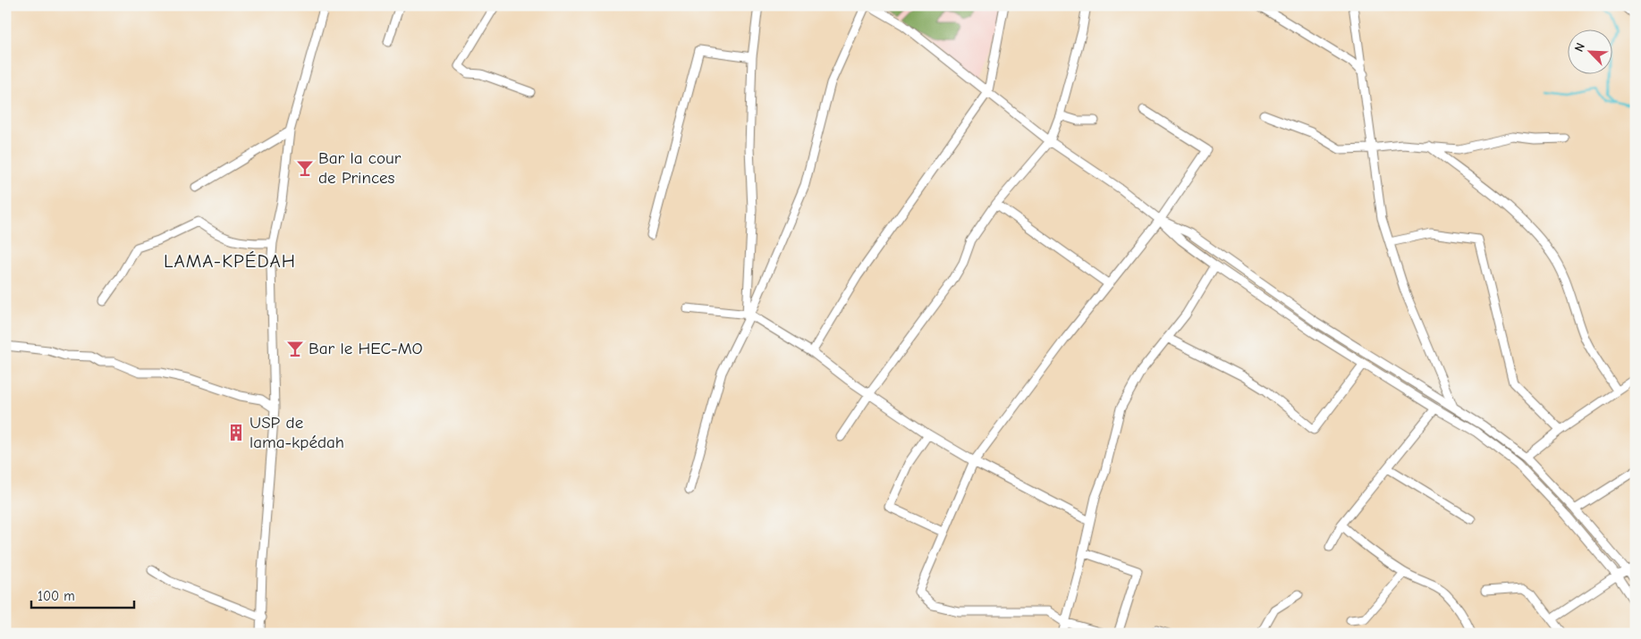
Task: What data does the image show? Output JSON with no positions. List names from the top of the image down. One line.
{"districts":["LAMA-KPÉDAH"],"places":{"bar":["Bar la cour de Princes","Bar le HEC-MO"],"building":["USP de lama-kpédah"]},"scale_bar":"100 m","north":"top left"}
